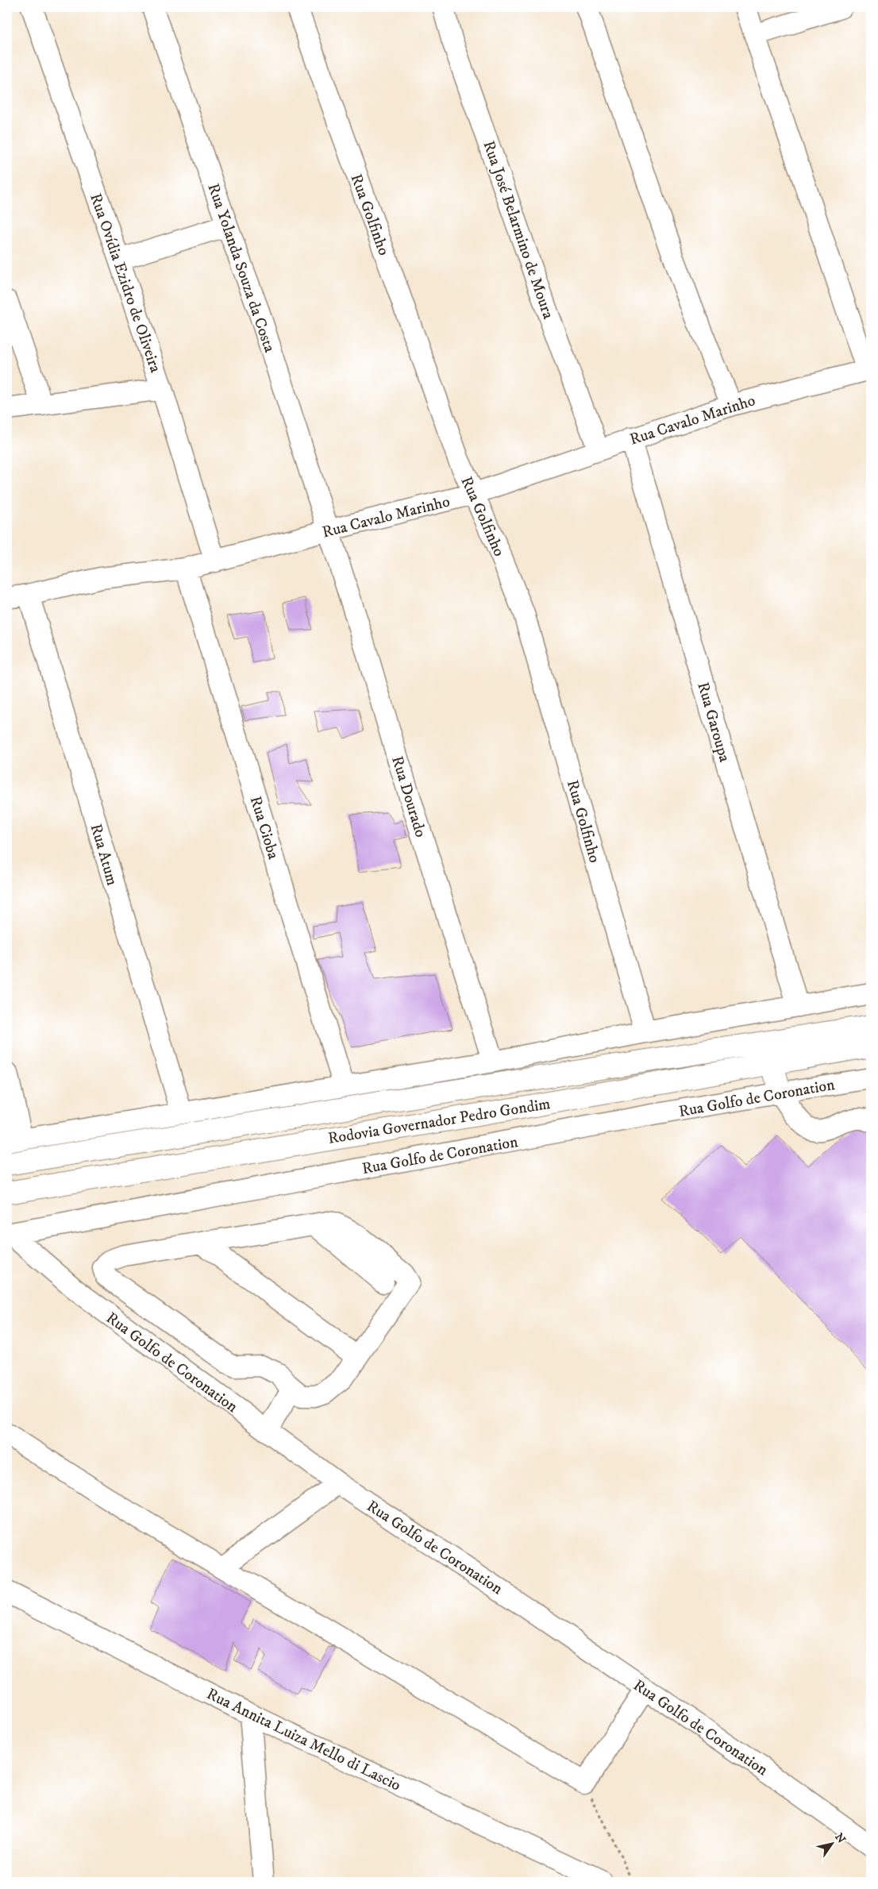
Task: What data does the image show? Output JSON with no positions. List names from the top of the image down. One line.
{"streets":{"highway":["Rodovia Governador Pedro Gondim"],"street":["Rua Golfinho","Rua José Belarmino de Moura","Rua Yolanda Souza da Costa","Rua Ovídia Ezidro de Oliveira","Rua Cavalo Marinho","Rua Garoupa","Rua Dourado","Rua Cioba","Rua Atum","Rua Golfo de Coronation","Rua Annita Luiza Mello di Lascio"]},"crossings":[["Rua Golfinho","Rua Cavalo Marinho"],["Rua José Belarmino de Moura","Rua Cavalo Marinho"],["Rua Yolanda Souza da Costa","Rua Cavalo Marinho"],["Rua Yolanda Souza da Costa","Rua Dourado"],["Rua Ovídia Ezidro de Oliveira","Rua Cavalo Marinho"],["Rua Cavalo Marinho","Rua Garoupa"],["Rua Cavalo Marinho","Rua Dourado"],["Rua Cavalo Marinho","Rua Cioba"],["Rua Cavalo Marinho","Rua Atum"]],"north":"top right"}
